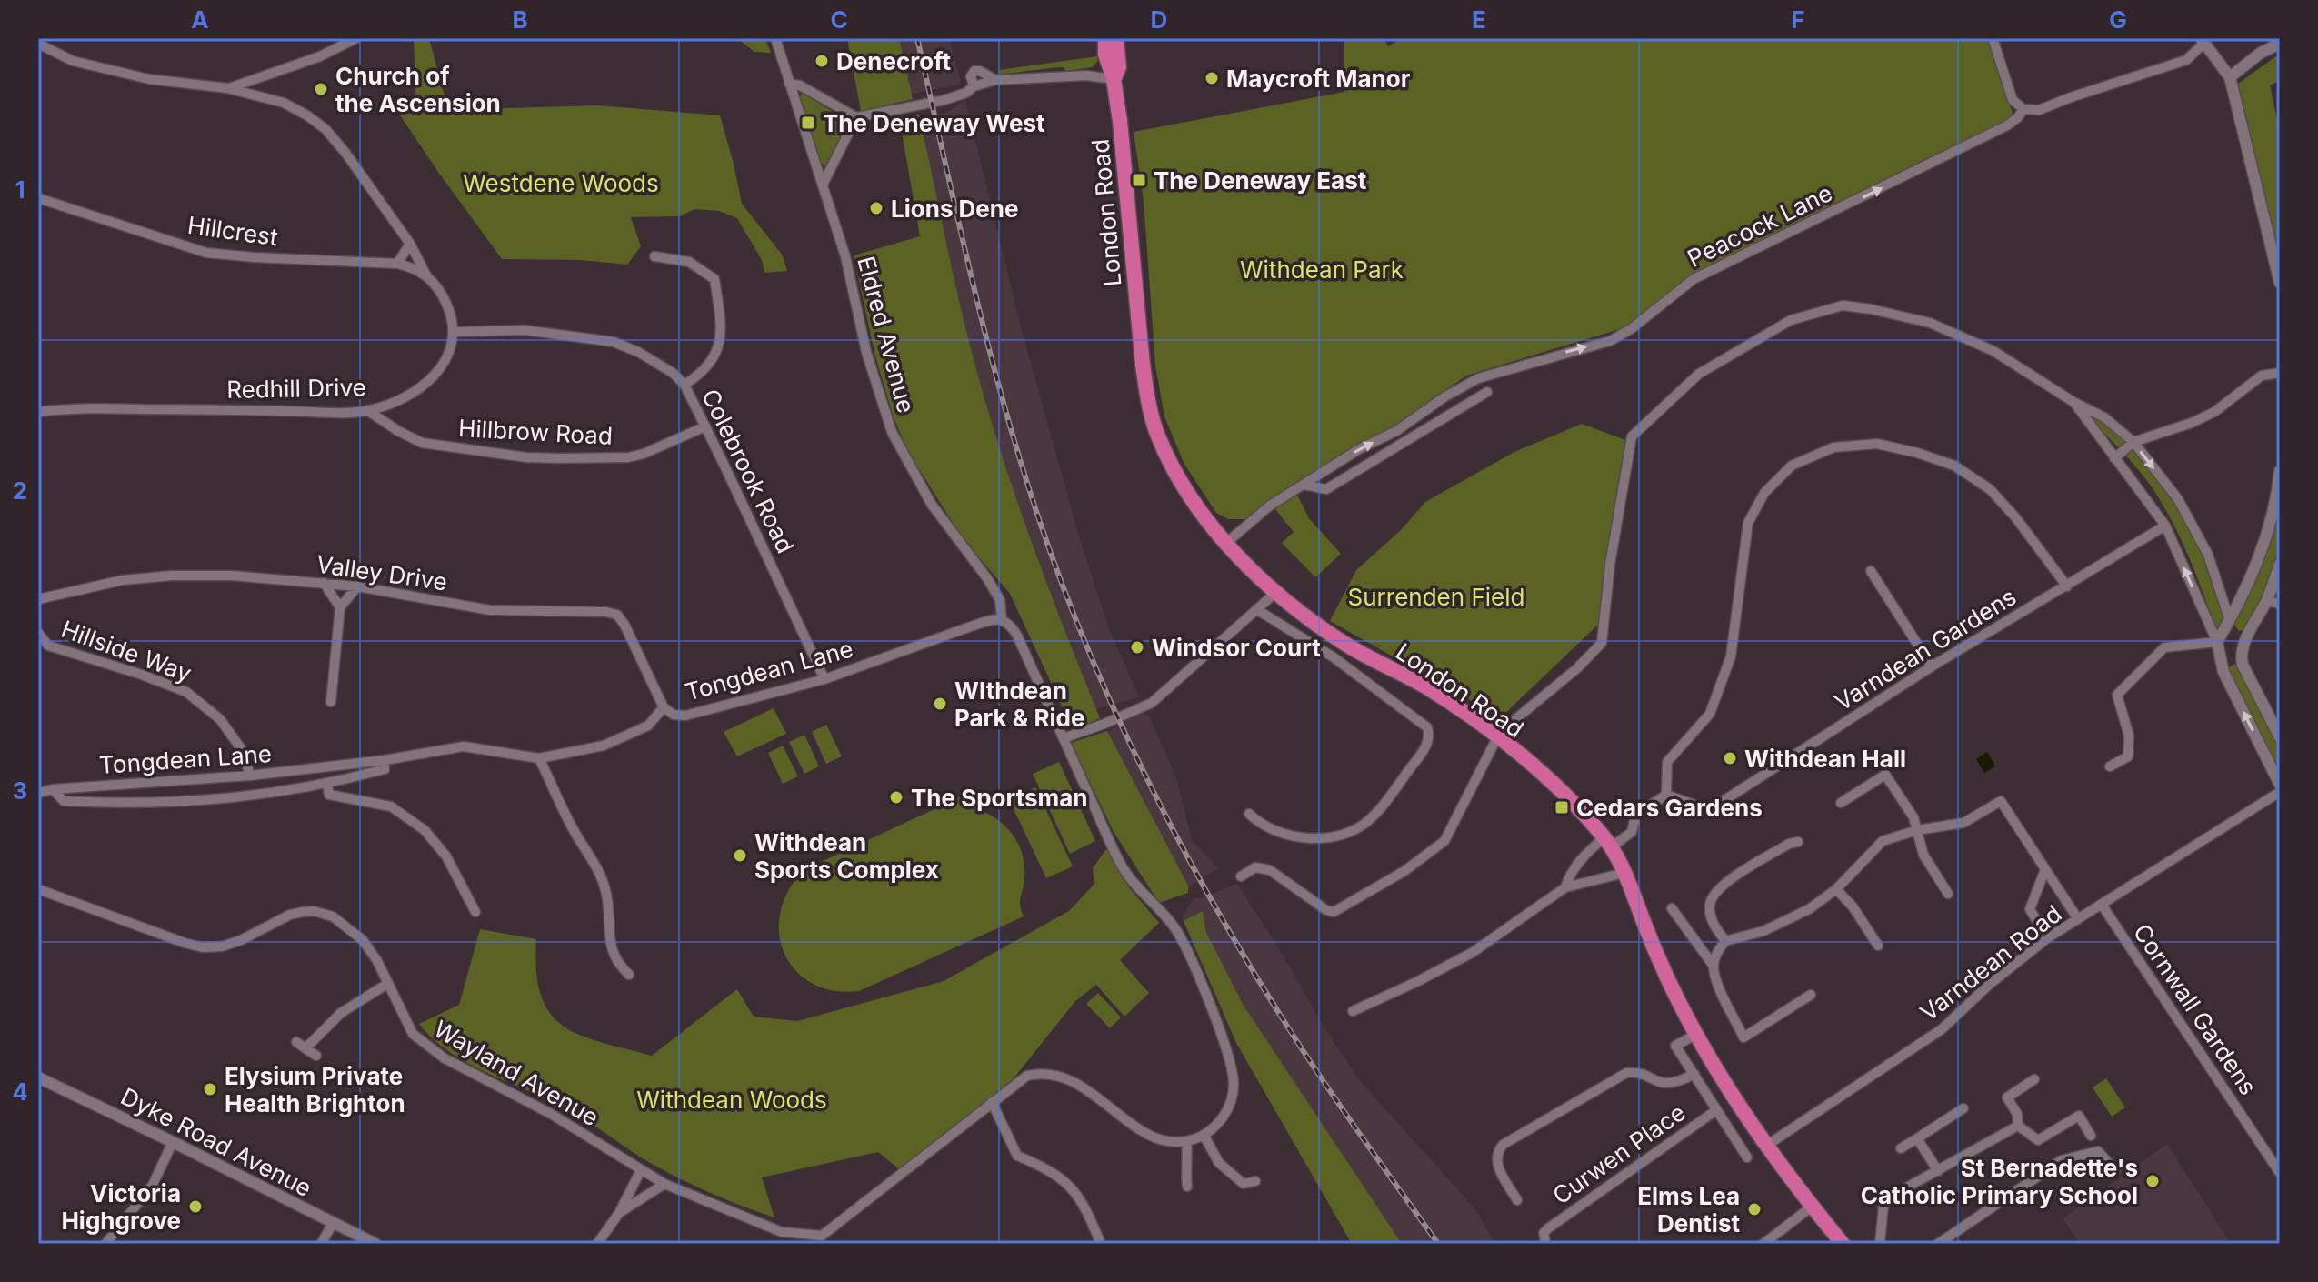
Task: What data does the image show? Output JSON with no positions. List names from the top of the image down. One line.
{"streets":{"highway":["London Road"],"street":["Peacock Lane","Hillcrest","Eldred Avenue","Redhill Drive","Hillbrow Road","Colebrook Road","Valley Drive","Varndean Gardens","Hillside Way","Tongdean Lane","Varndean Road","Cornwall Gardens","Wayland Avenue","Dyke Road Avenue","Curwen Place"]},"crossings":[["London Road","Peacock Lane"],["London Road","Varndean Road"],["Eldred Avenue","Tongdean Lane"],["Redhill Drive","Hillbrow Road"],["Redhill Drive","Colebrook Road"],["Hillbrow Road","Colebrook Road"],["Colebrook Road","Tongdean Lane"],["Valley Drive","Tongdean Lane"],["Hillside Way","Tongdean Lane"],["Varndean Road","Cornwall Gardens"]],"one_way":["Peacock Lane"],"parks":["Westdene Woods","Withdean Park","Surrenden Field","Withdean Woods"],"places":{"other":["Denecroft","Maycroft Manor","Church of the Ascension","Lions Dene","Windsor Court","WIthdean Park & Ride","Withdean Hall","The Sportsman","Withdean Sports Complex","Elysium Private Health Brighton","St Bernadette's Catholic Primary School","Victoria Highgrove","Elms Lea Dentist"],"transit":["The Deneway West","The Deneway East","Cedars Gardens"]},"grid":{"columns":["A","B","C","D","E","F","G"],"rows":["1","2","3","4"]}}
